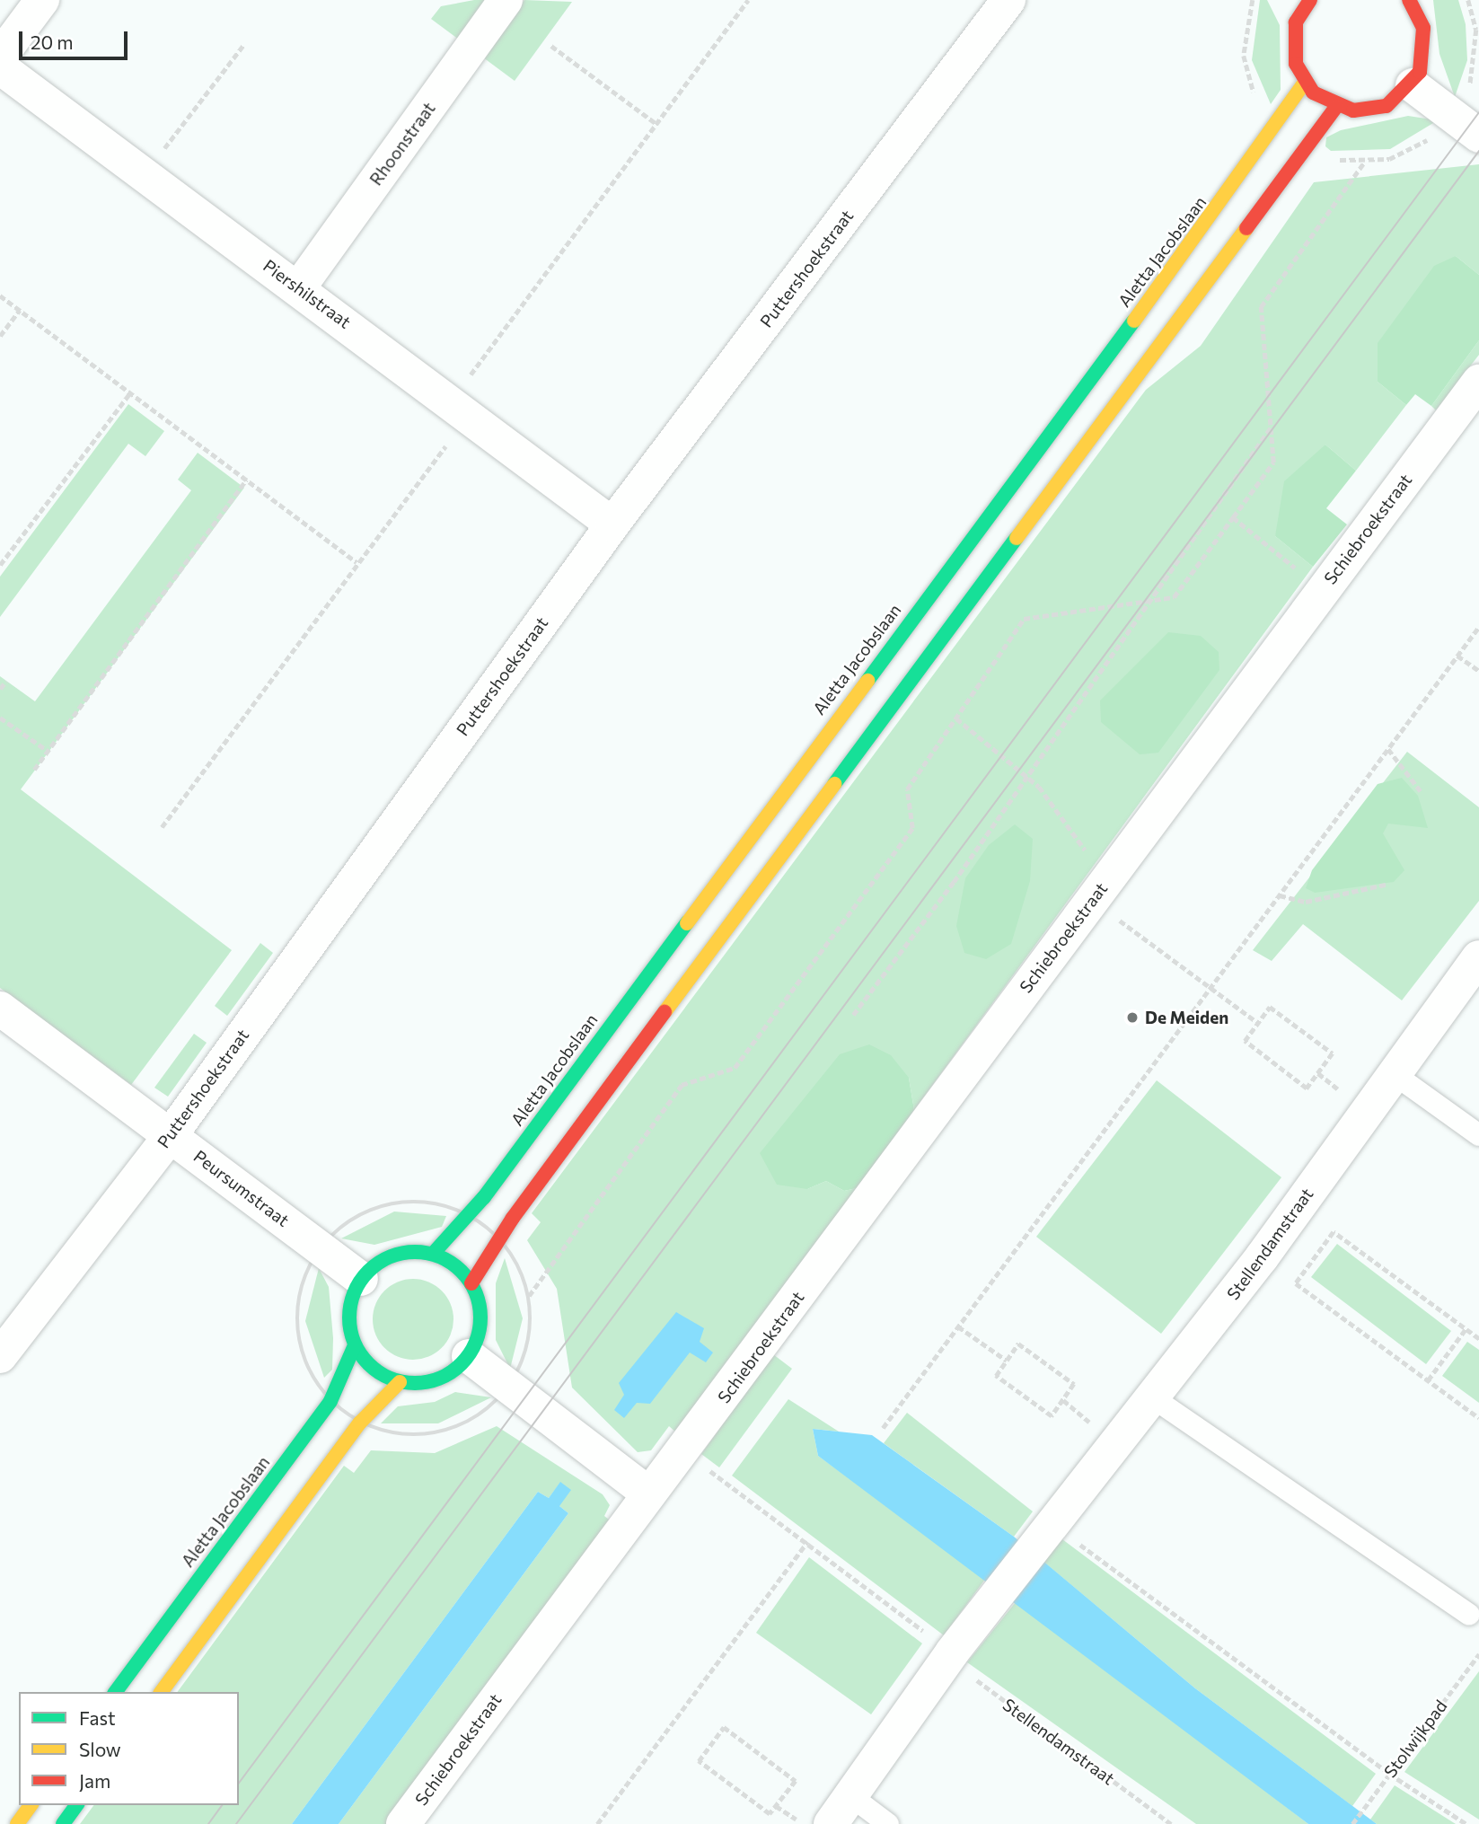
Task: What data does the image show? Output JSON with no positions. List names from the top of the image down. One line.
{"streets":{"street":["Rhoonstraat","Aletta Jacobslaan","Puttershoekstraat","Piershilstraat","Schiebroekstraat","Peursumstraat","Stellendamstraat"],"path":["Stolwijkpad"]},"crossings":[["Rhoonstraat","Piershilstraat"],["Aletta Jacobslaan","Peursumstraat"],["Puttershoekstraat","Piershilstraat"],["Puttershoekstraat","Peursumstraat"]],"places":["De Meiden"],"legend":["Fast","Slow","Jam"],"scale_bar":"20 m"}
